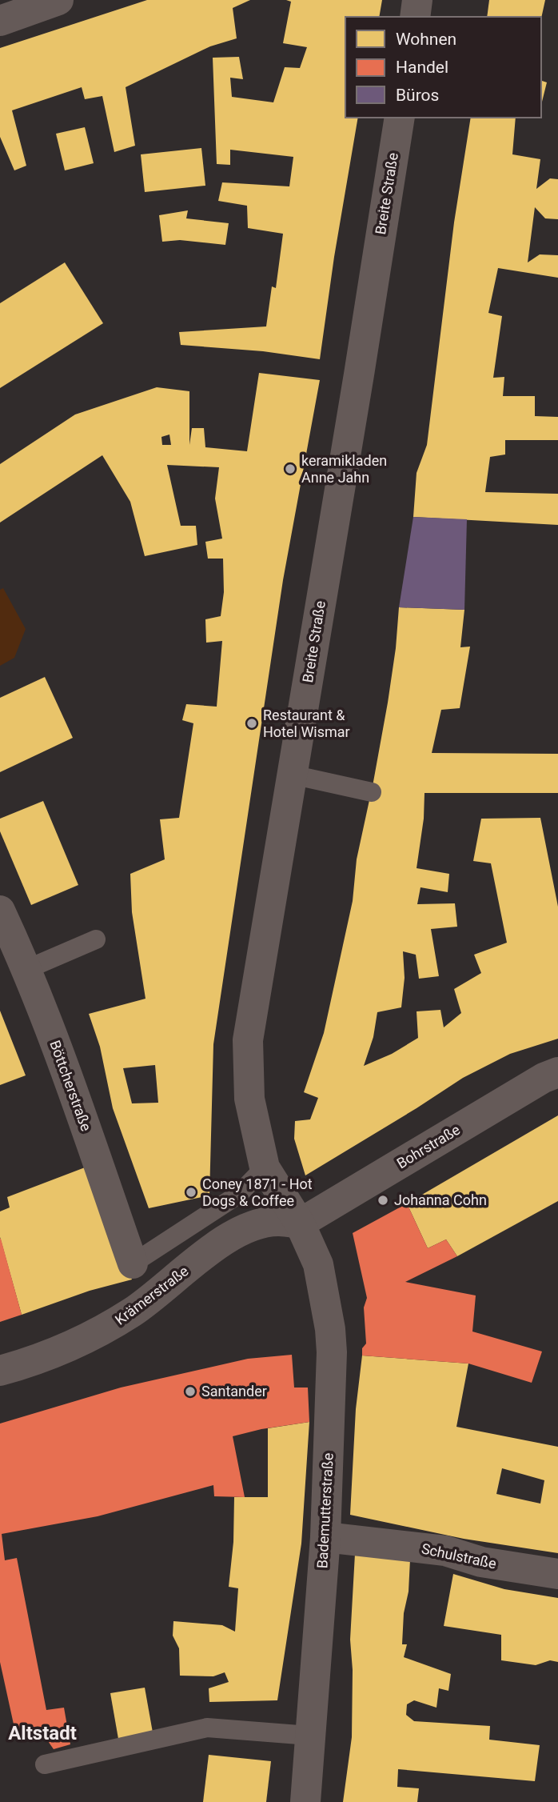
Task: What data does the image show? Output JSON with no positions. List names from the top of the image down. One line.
{"streets":{"street":["Breite Straße","Böttcherstraße","Bohrstraße","Krämerstraße","Bademutterstraße","Schulstraße"]},"crossings":[["Breite Straße","Bohrstraße"],["Breite Straße","Krämerstraße"],["Breite Straße","Bademutterstraße"],["Bohrstraße","Krämerstraße"],["Bohrstraße","Bademutterstraße"],["Krämerstraße","Bademutterstraße"],["Bademutterstraße","Schulstraße"]],"districts":["Altstadt"],"places":["keramikladen Anne Jahn","Restaurant & Hotel Wismar","Coney 1871 - Hot Dogs & Coffee","Johanna Cohn","Santander"],"legend":["Wohnen","Handel","Büros"]}
